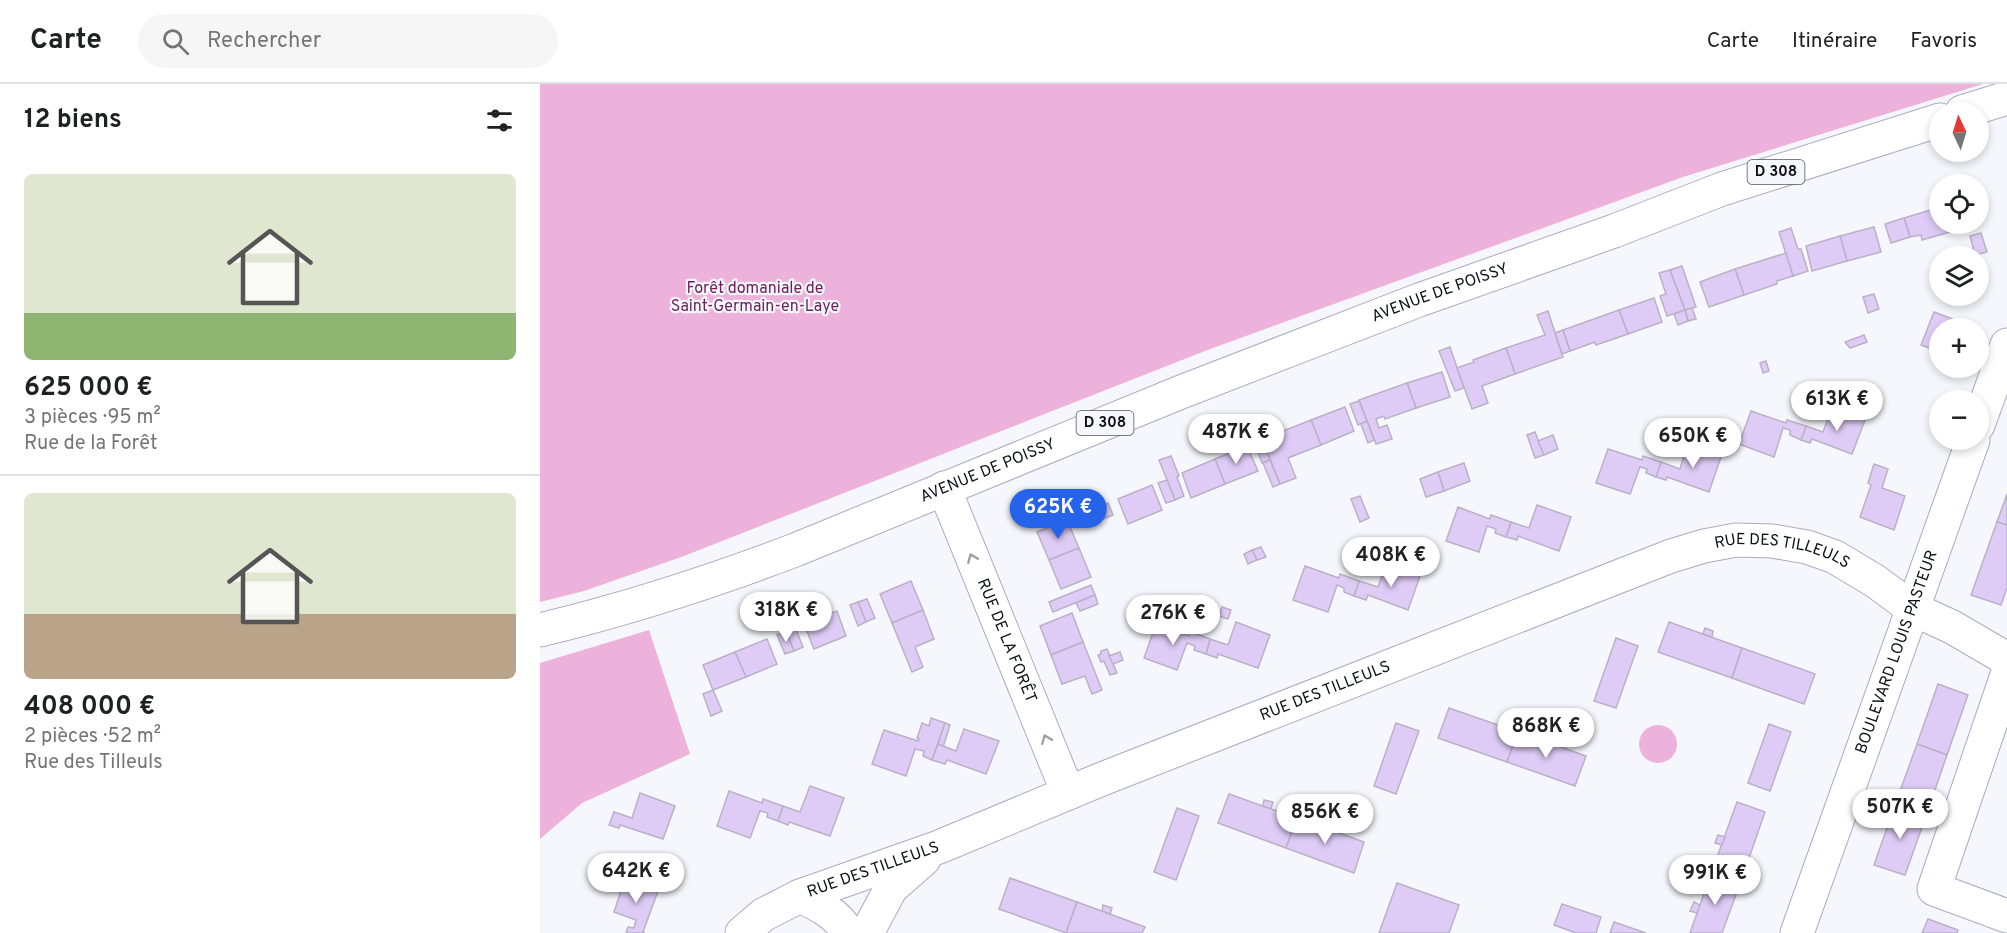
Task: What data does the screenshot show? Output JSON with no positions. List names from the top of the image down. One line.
{"streets":{"street":["D 308","AVENUE DE POISSY","RUE DES TILLEULS","RUE DE LA FORÊT","BOULEVARD LOUIS PASTEUR"]},"crossings":[["D 308","AVENUE DE POISSY"],["AVENUE DE POISSY","RUE DE LA FORÊT"],["RUE DES TILLEULS","RUE DE LA FORÊT"],["RUE DES TILLEULS","BOULEVARD LOUIS PASTEUR"]],"one_way":["RUE DE LA FORÊT"],"parks":["Forêt domaniale de Saint-Germain-en-Laye"],"north":"top","page":{"header":"Carte","search":"Rechercher","nav":["Carte","Itinéraire","Favoris"],"heading":"12 biens","map_buttons":["+","−"],"list":[{"name":"625 000 €","note":"3 pièces · 95 m² · Rue de la Forêt"},{"name":"408 000 €","note":"2 pièces · 52 m² · Rue des Tilleuls"}],"price":["613K €","487K €","650K €","625K €","408K €","318K €","276K €","868K €","507K €","856K €","642K €","991K €"]}}
